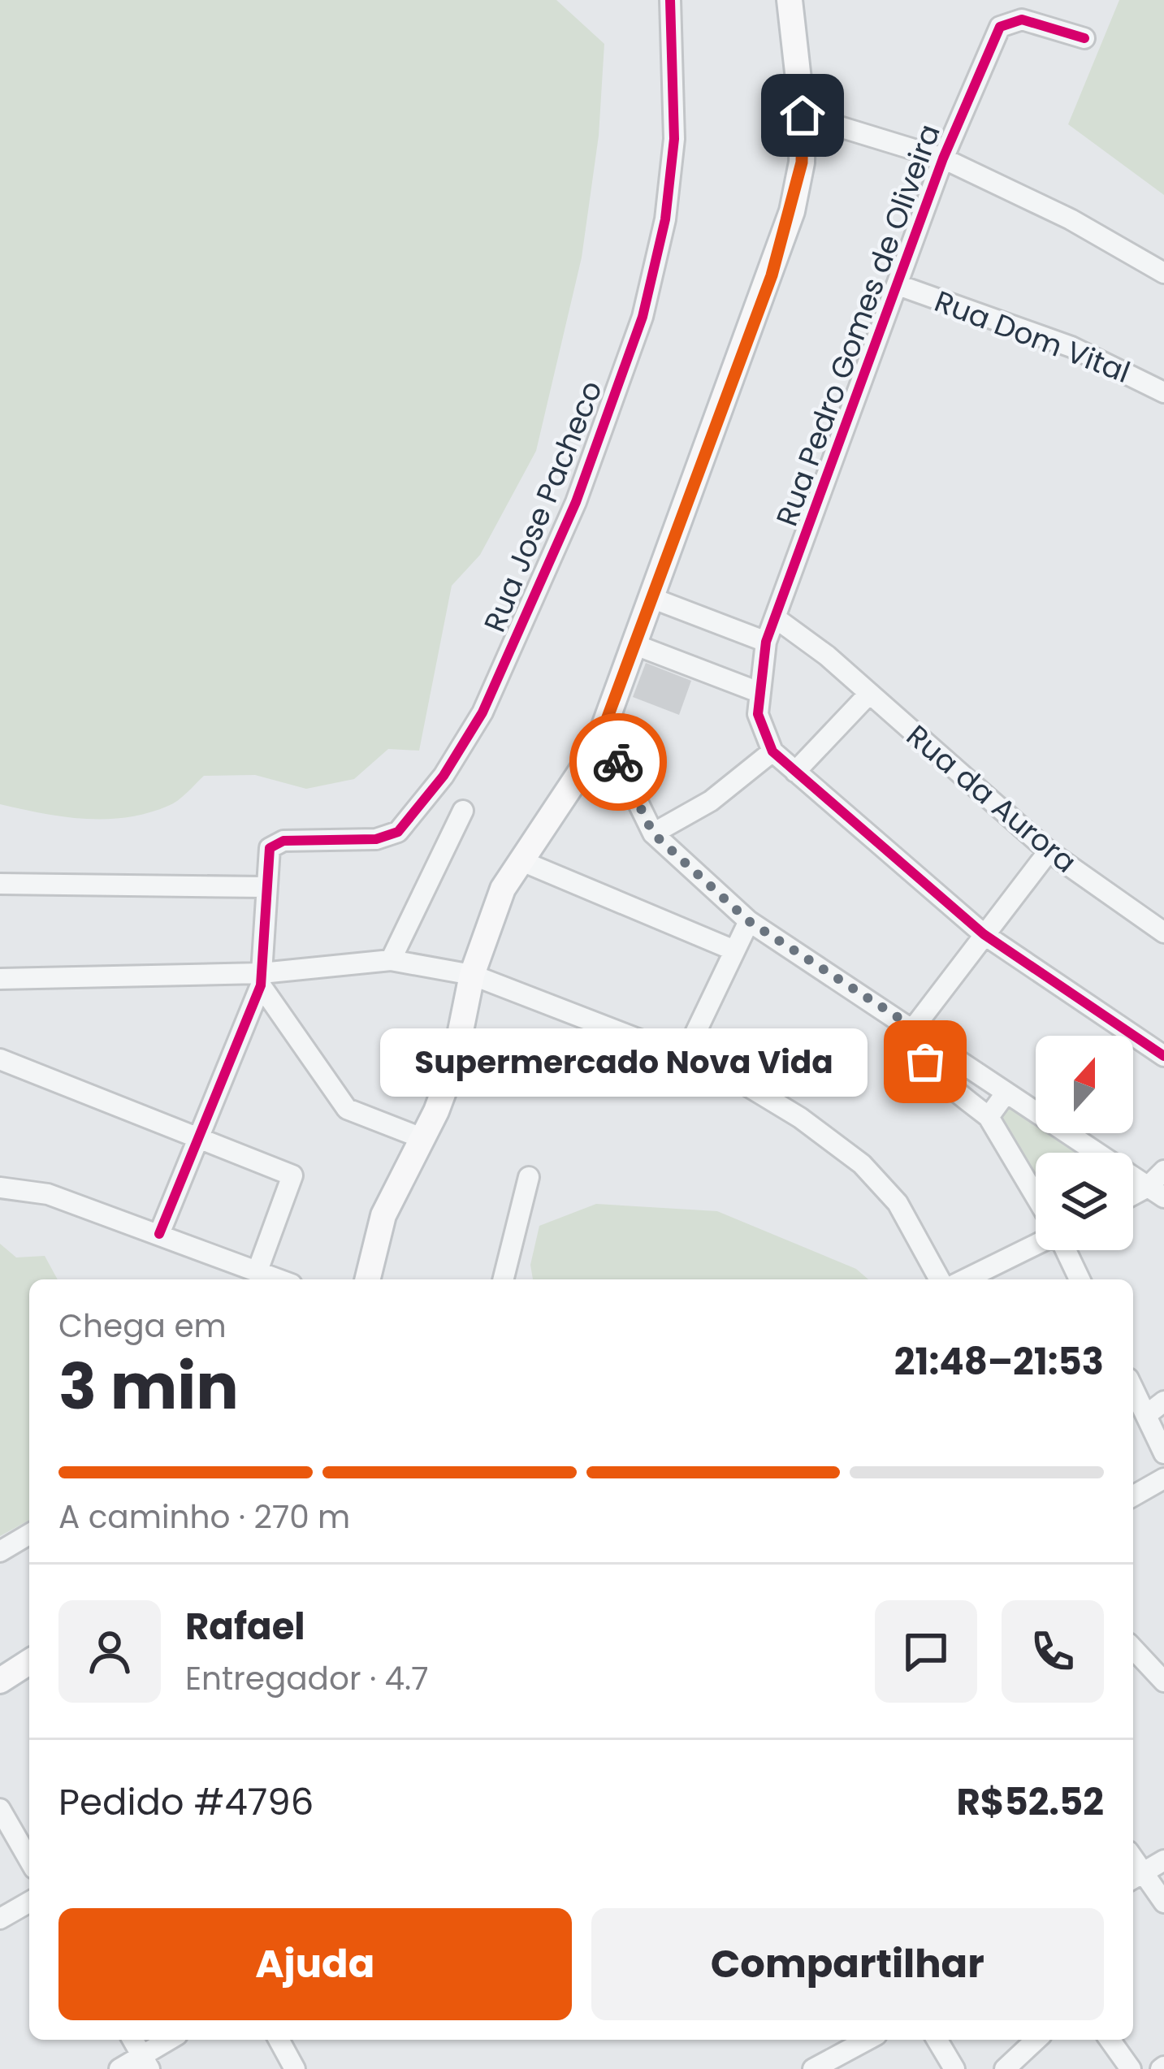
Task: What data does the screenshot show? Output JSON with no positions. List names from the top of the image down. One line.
{"streets":{"street":["Rua Pedro Gomes de Oliveira","Rua Dom Vital","Rua Jose Pacheco","Rua da Aurora"]},"crossings":[["Rua Pedro Gomes de Oliveira","Rua Dom Vital"],["Rua Pedro Gomes de Oliveira","Rua da Aurora"]],"places":["Supermercado Nova Vida"],"north":"top","page":{"bubble":"Supermercado Nova Vida","heading":["3 min","Chega em","21:48–21:53"],"panel":["Rafael","Entregador · 4.7","Pedido #4796","R$52.52"],"bar":"A caminho · 270 m","buttons":["Ajuda","Compartilhar"]}}
